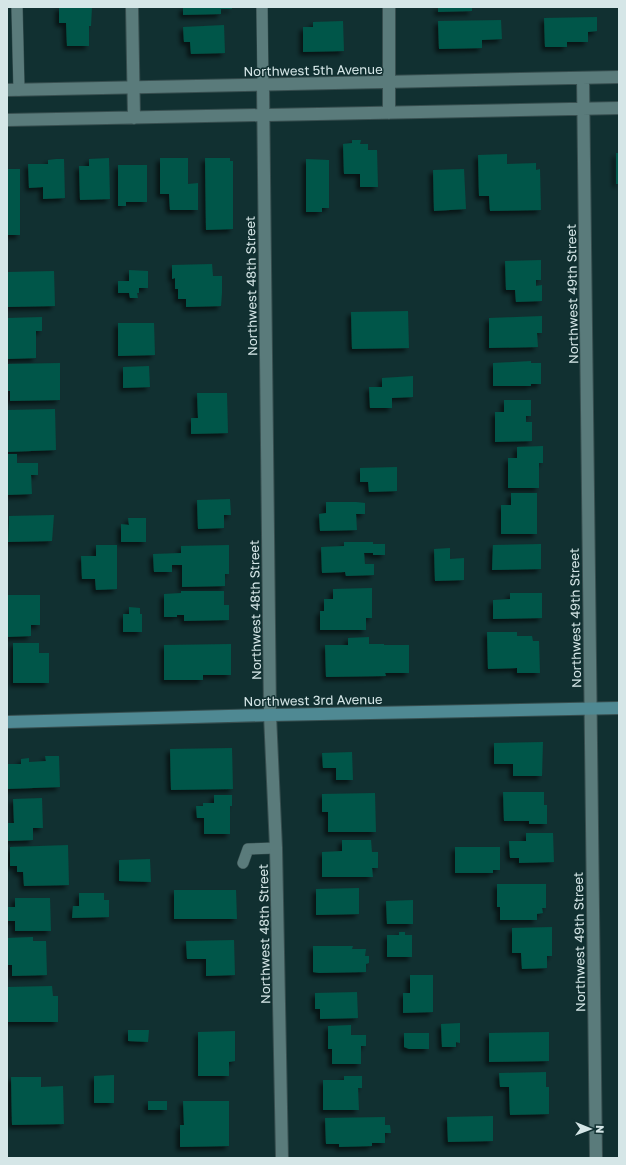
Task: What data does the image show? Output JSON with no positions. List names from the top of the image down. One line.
{"streets":{"street":["Northwest 5th Avenue","Northwest 48th Street","Northwest 49th Street","Northwest 3rd Avenue"]},"crossings":[["Northwest 5th Avenue","Northwest 48th Street"],["Northwest 5th Avenue","Northwest 49th Street"],["Northwest 48th Street","Northwest 3rd Avenue"],["Northwest 49th Street","Northwest 3rd Avenue"]],"north":"right"}
